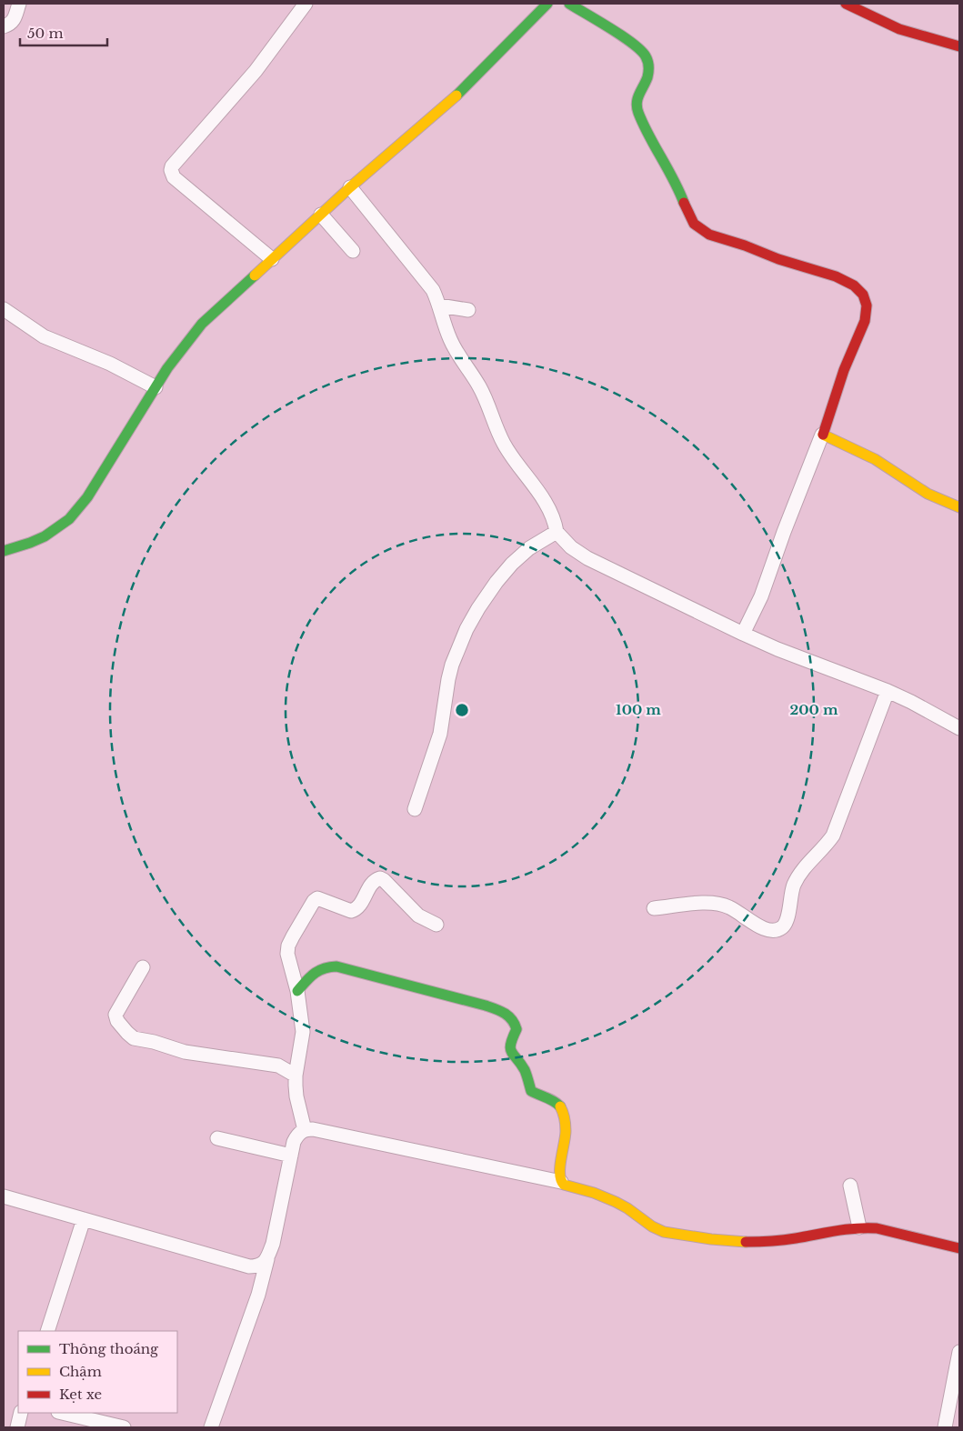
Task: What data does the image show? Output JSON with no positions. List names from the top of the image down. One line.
{"legend":["Thông thoáng","Chậm","Kẹt xe"],"scale_bar":"50 m","rings":["100 m","200 m"]}
